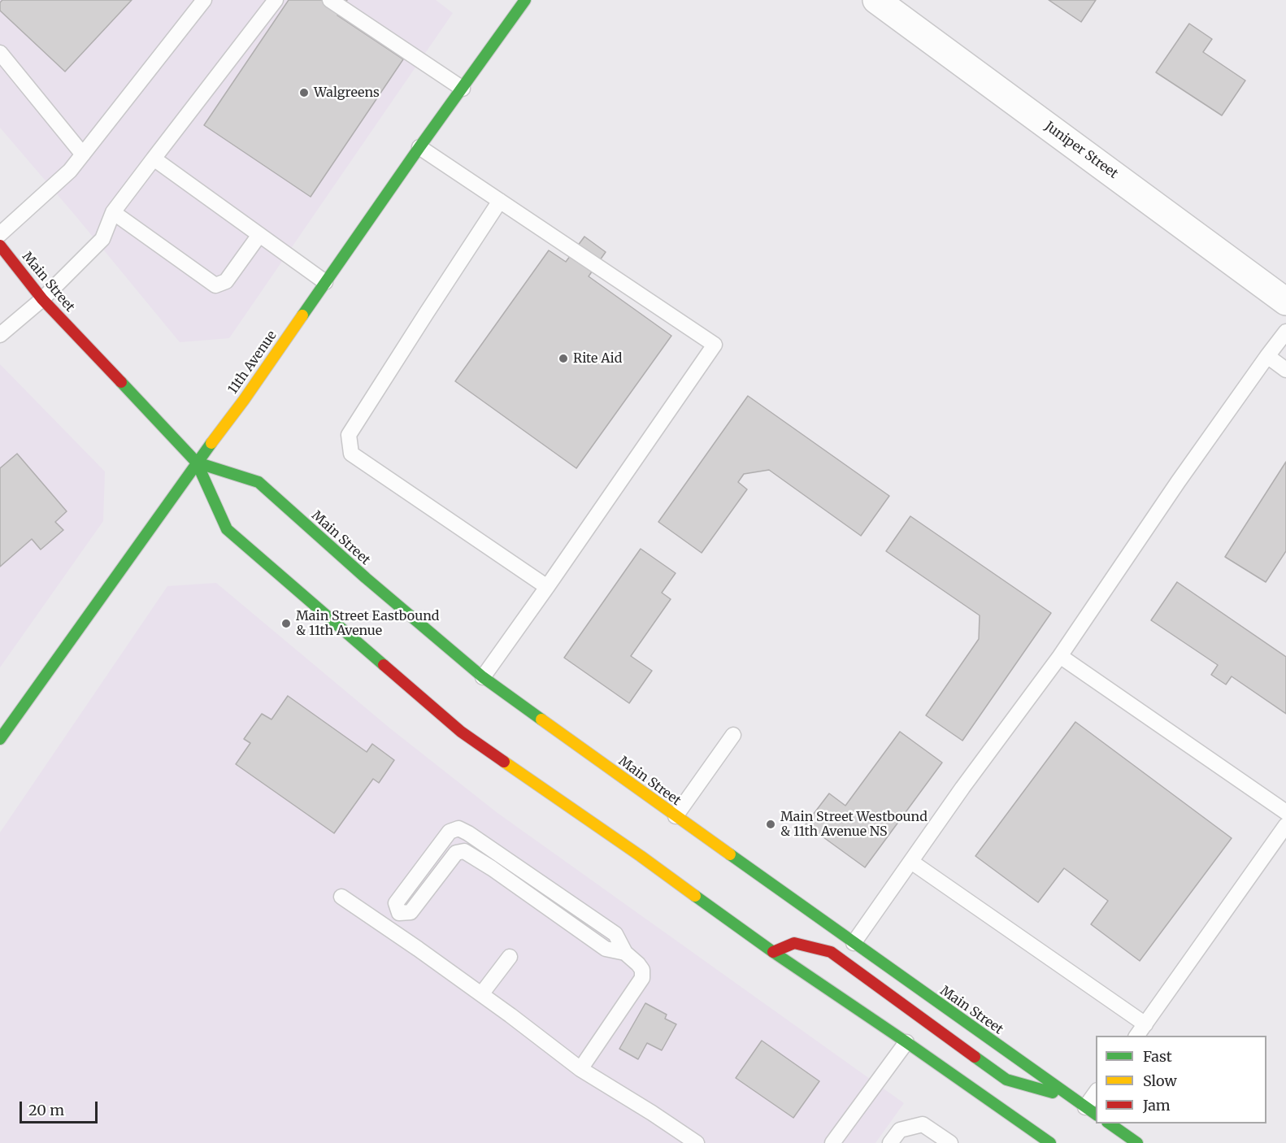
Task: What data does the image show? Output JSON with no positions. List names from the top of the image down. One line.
{"streets":{"main road":["Main Street","11th Avenue"],"street":["Juniper Street"]},"crossings":[["Main Street","11th Avenue"]],"places":["Walgreens","Rite Aid","Main Street Eastbound & 11th Avenue","Main Street Westbound & 11th Avenue NS"],"legend":["Fast","Slow","Jam"],"scale_bar":"20 m"}
